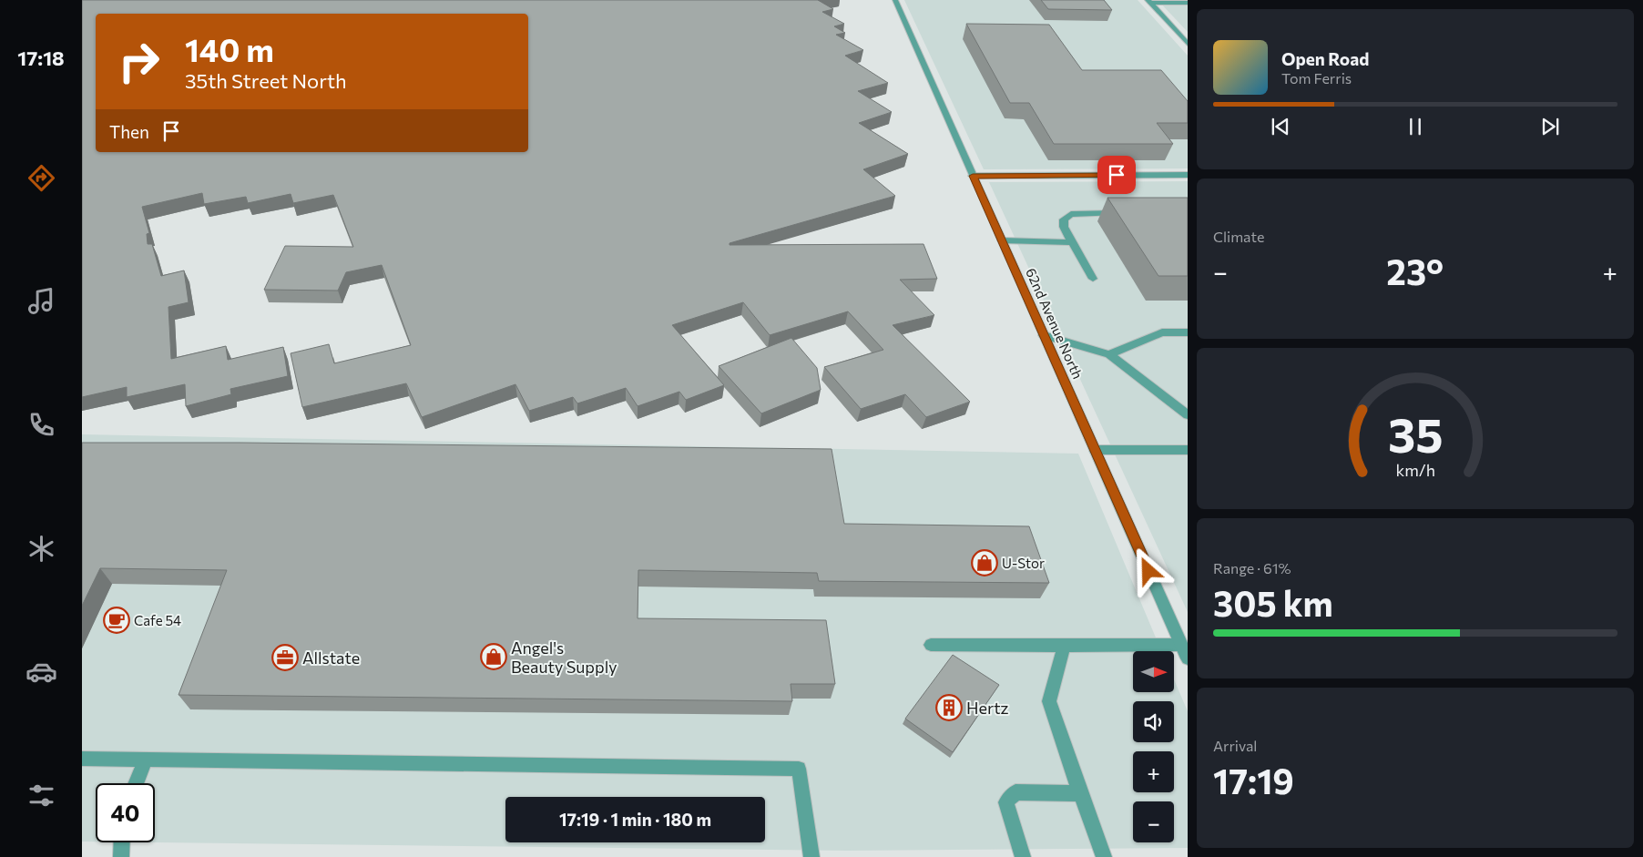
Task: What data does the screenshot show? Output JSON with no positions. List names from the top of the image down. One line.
{"streets":{"street":["62nd Avenue North"]},"places":{"shop":["U-Stor","Angel's Beauty Supply"],"cafe":["Cafe 54"],"office":["Allstate"],"building":["Hertz"]},"north":"right","page":{"tabs":"17:18","turn":["140 m","35th Street North"],"song":["Open Road","Tom Ferris"],"then":"Then","tile":["Climate",["Range · 61%","305 km"],["Arrival","17:19"]],"heat":["−","23°","+"],"map_buttons":["+","−"],"limit":"40","trip":"17:19 · 1 min · 180 m","gauge":["35","km/h"]}}
